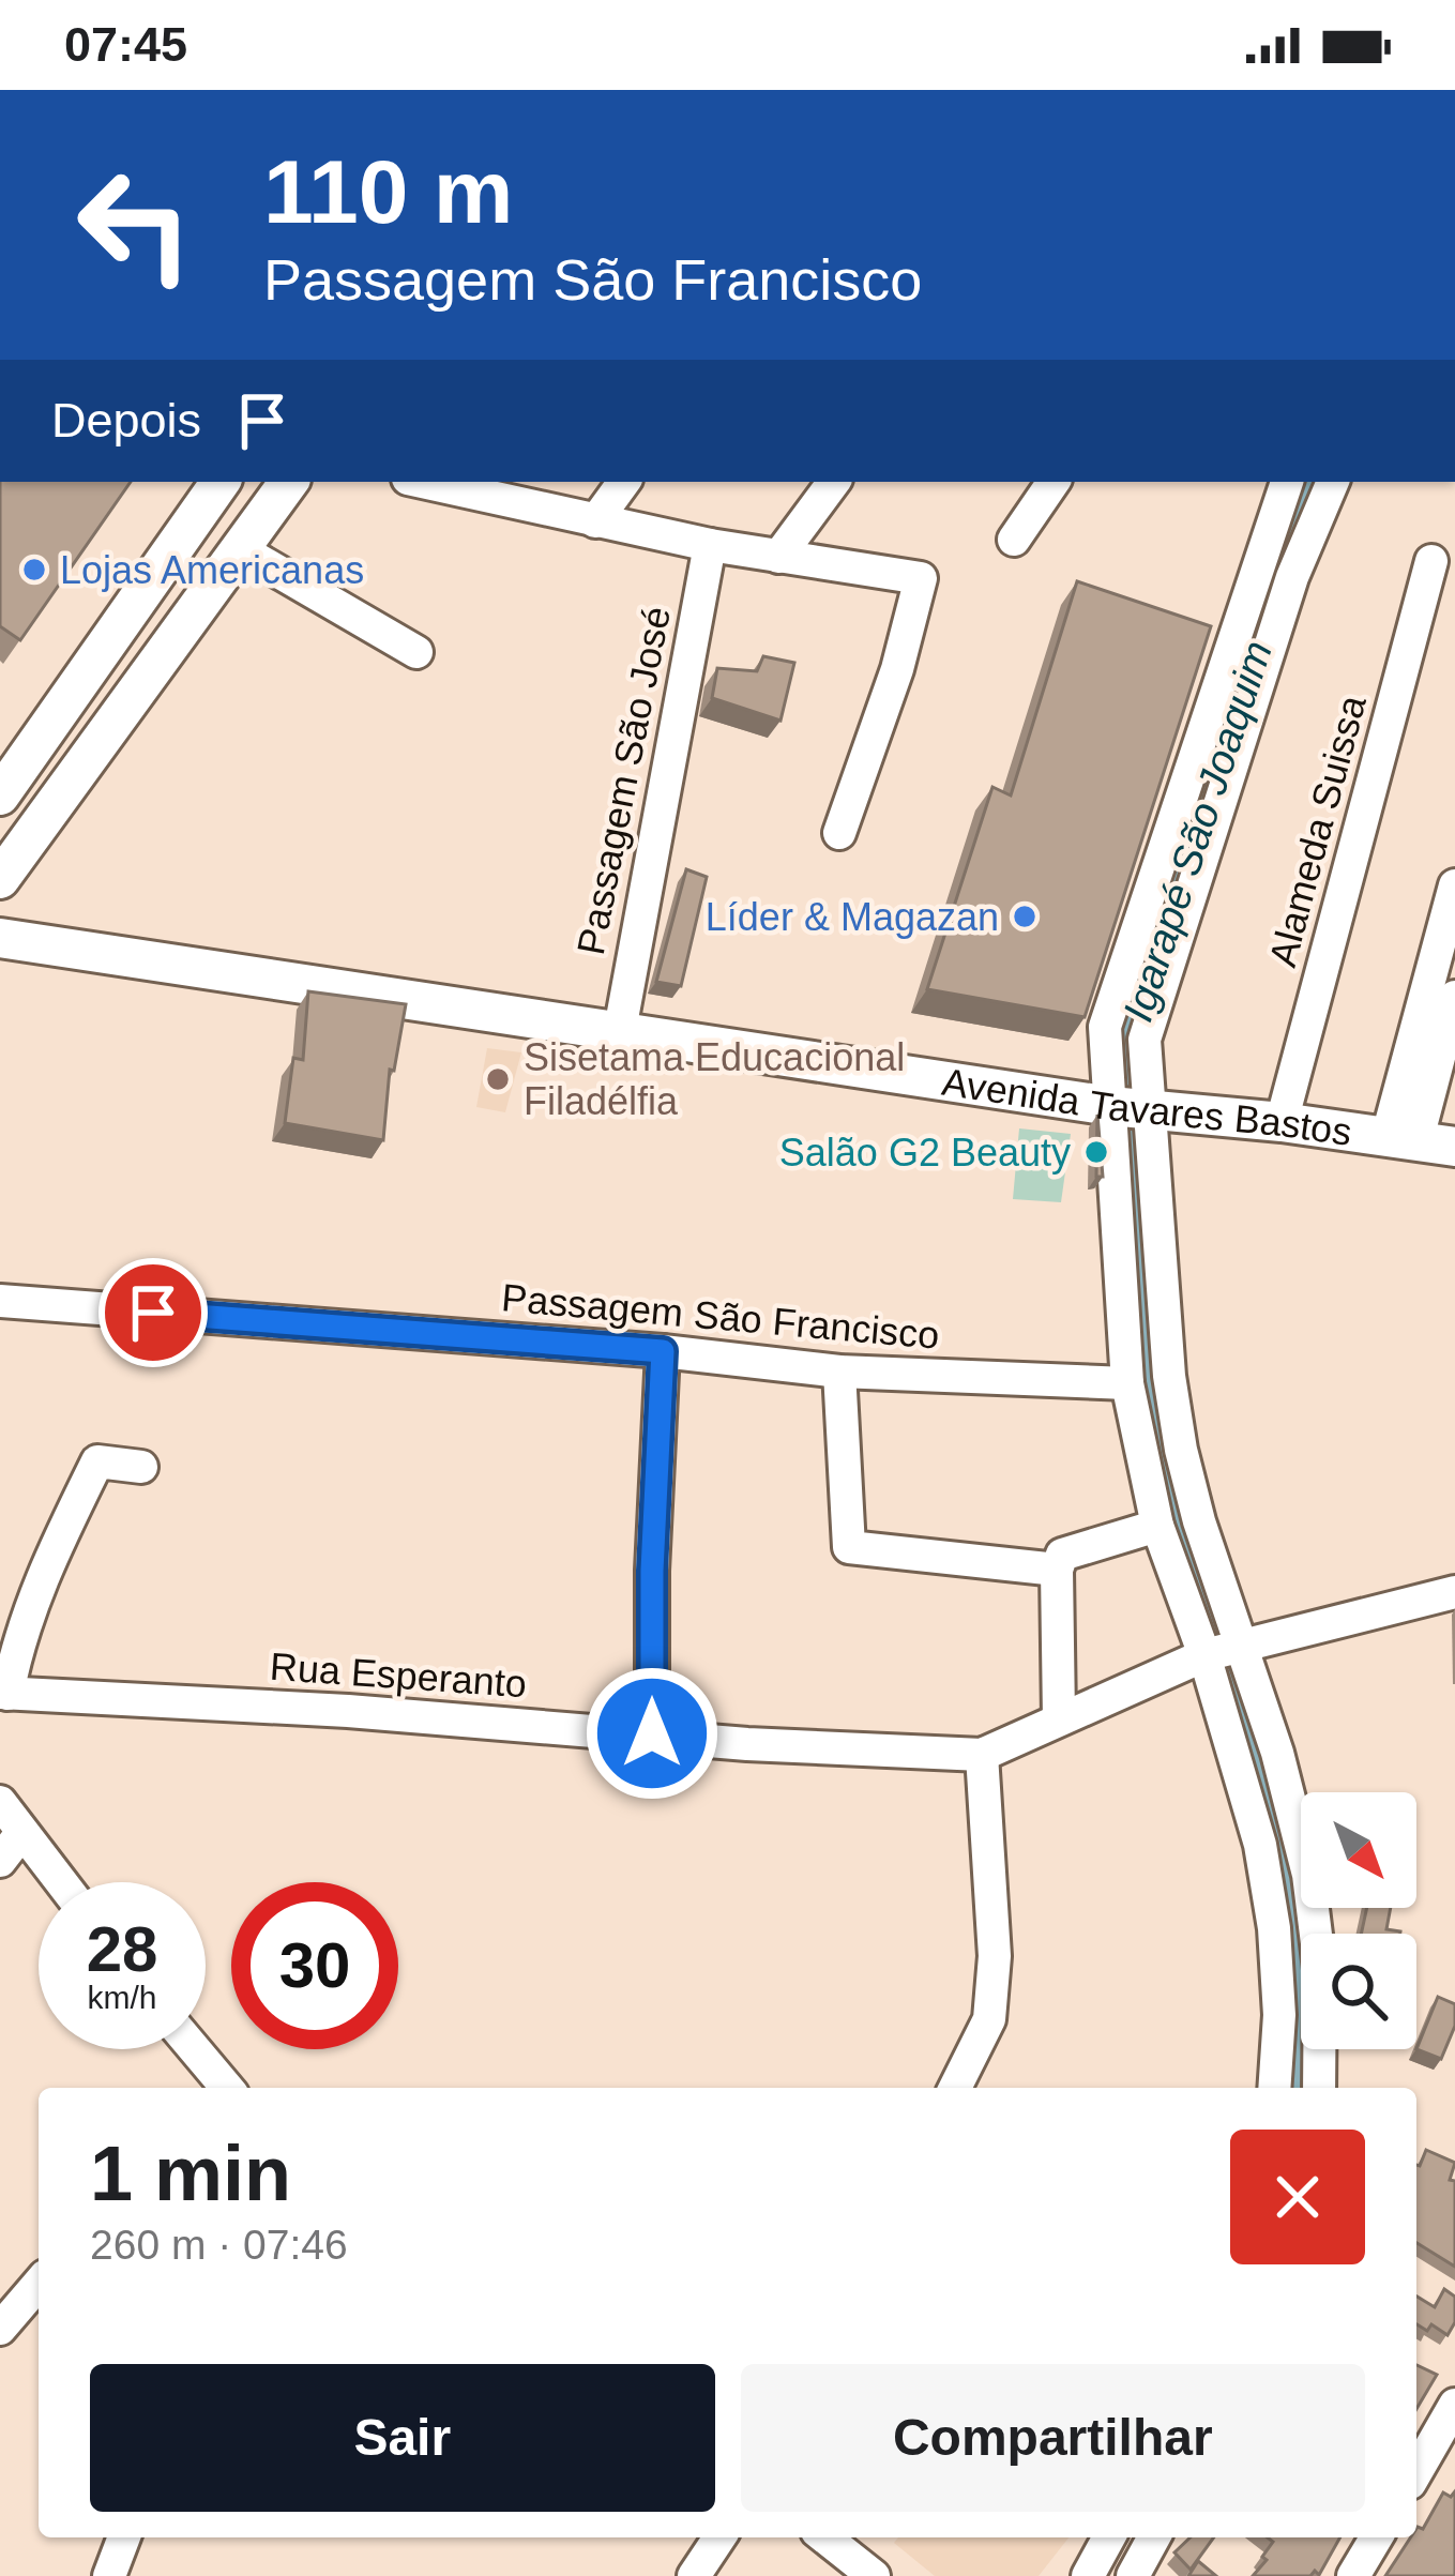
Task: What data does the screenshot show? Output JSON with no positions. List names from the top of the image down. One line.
{"streets":{"main road":["Avenida Tavares Bastos"],"street":["Passagem São José","Alameda Suissa","Passagem São Francisco","Rua Esperanto"]},"crossings":[["Passagem São José","Avenida Tavares Bastos"],["Alameda Suissa","Avenida Tavares Bastos"]],"water":["Igarapé São Joaquim"],"places":["Lojas Americanas","Líder & Magazan","Sisetama Educacional Filadélfia","Salão G2 Beauty"],"north":"bottom right","page":{"status":"07:45","turn":["110 m","Passagem São Francisco"],"then":"Depois","speed":"28 km/h","limit":"30","heading":["1 min","260 m · 07:46"],"buttons":["Sair","Compartilhar"]}}
